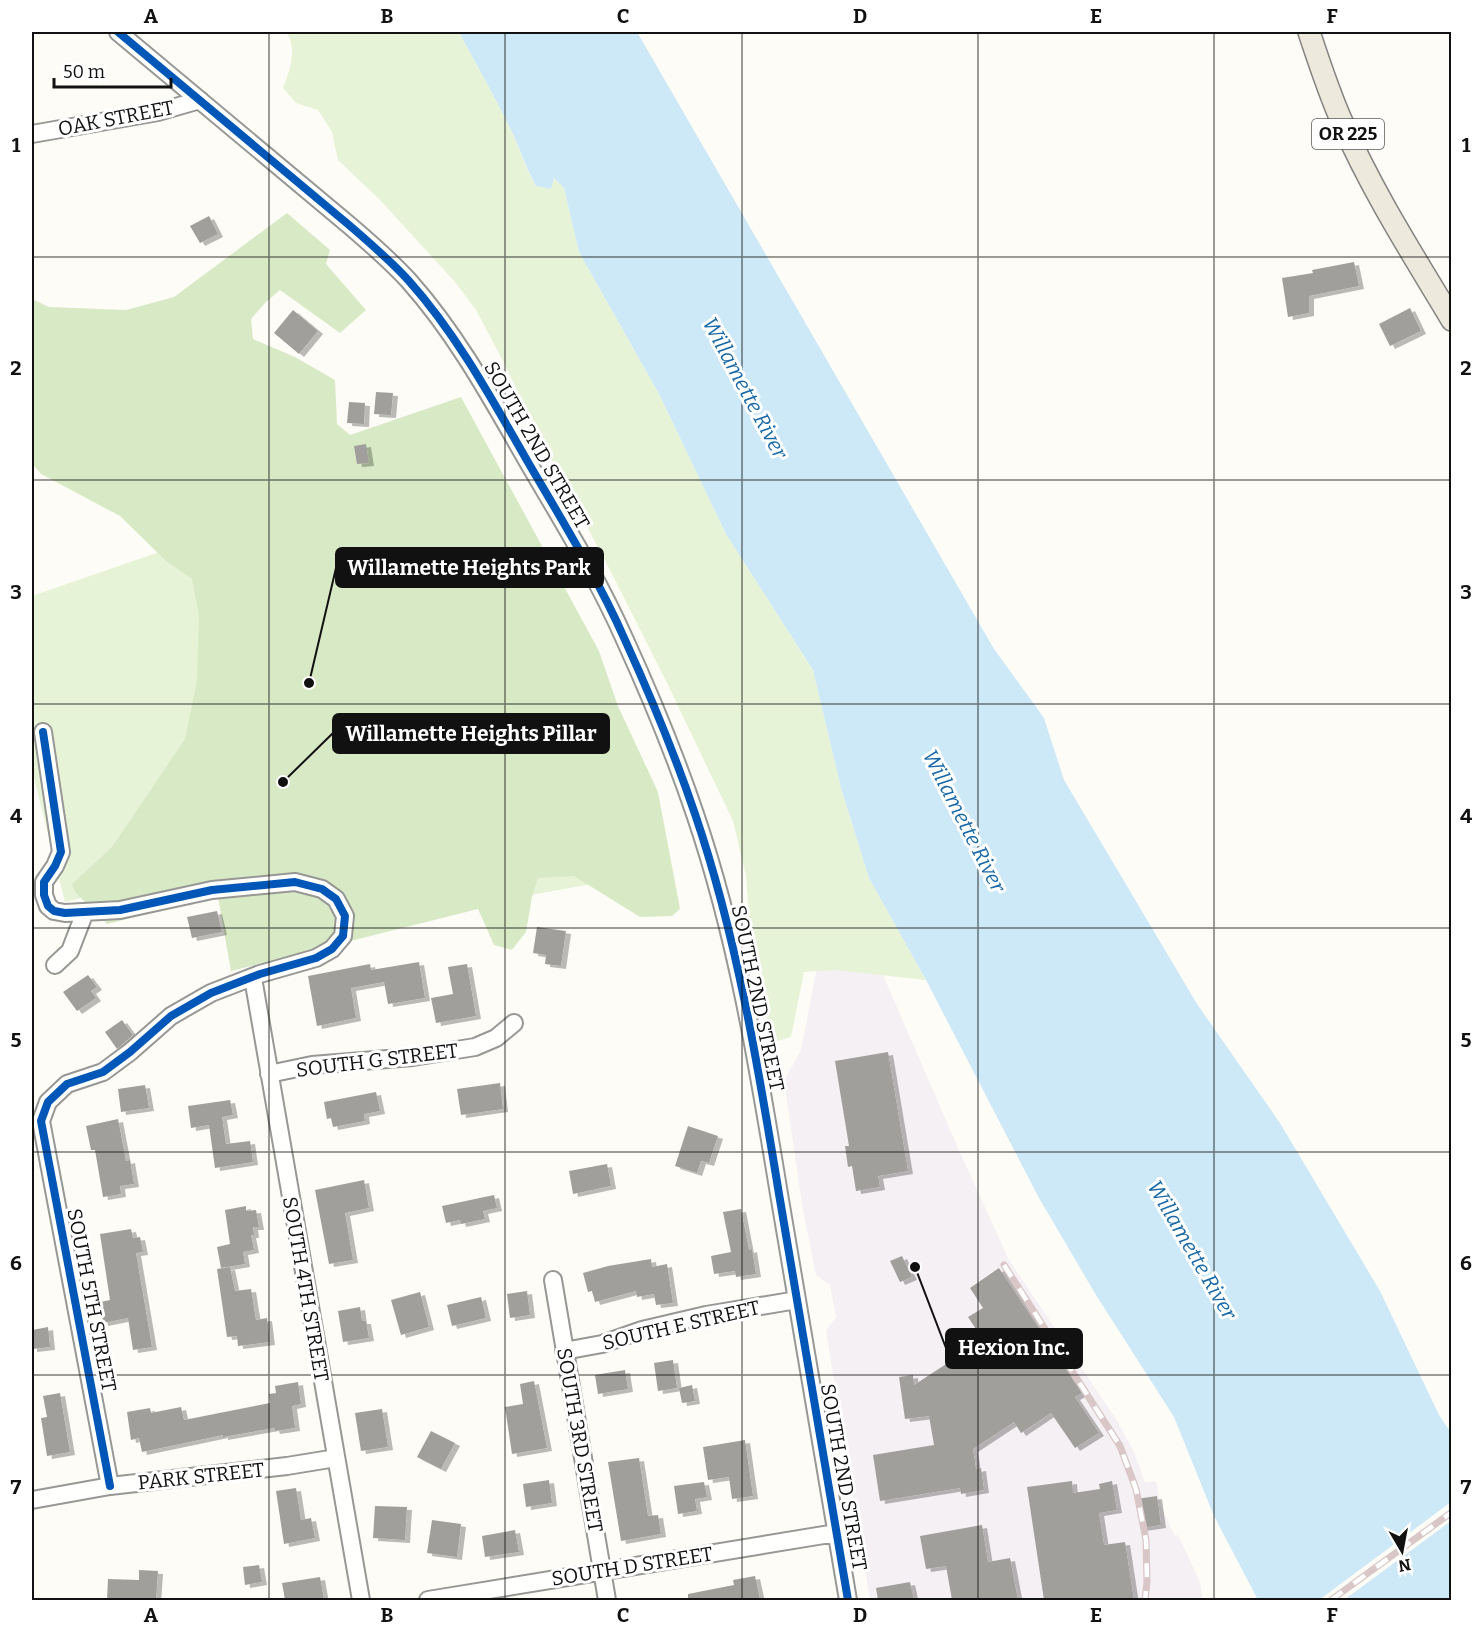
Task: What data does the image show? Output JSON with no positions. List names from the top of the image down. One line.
{"streets":{"main road":["OR 225"],"street":["OAK STREET","SOUTH 2ND STREET","SOUTH G STREET","SOUTH 4TH STREET","SOUTH 5TH STREET","SOUTH E STREET","SOUTH 3RD STREET","PARK STREET","SOUTH D STREET"]},"crossings":[["OAK STREET","SOUTH 2ND STREET"],["SOUTH 2ND STREET","SOUTH E STREET"],["SOUTH 2ND STREET","SOUTH D STREET"],["SOUTH G STREET","SOUTH 4TH STREET"],["SOUTH 4TH STREET","PARK STREET"],["SOUTH 5TH STREET","PARK STREET"],["SOUTH E STREET","SOUTH 3RD STREET"],["SOUTH 3RD STREET","SOUTH D STREET"]],"water":["Willamette River"],"places":["Willamette Heights Park","Willamette Heights Pillar","Hexion Inc."],"scale_bar":"50 m","north":"bottom","grid":{"columns":["A","B","C","D","E","F"],"rows":["1","2","3","4","5","6","7"]}}
